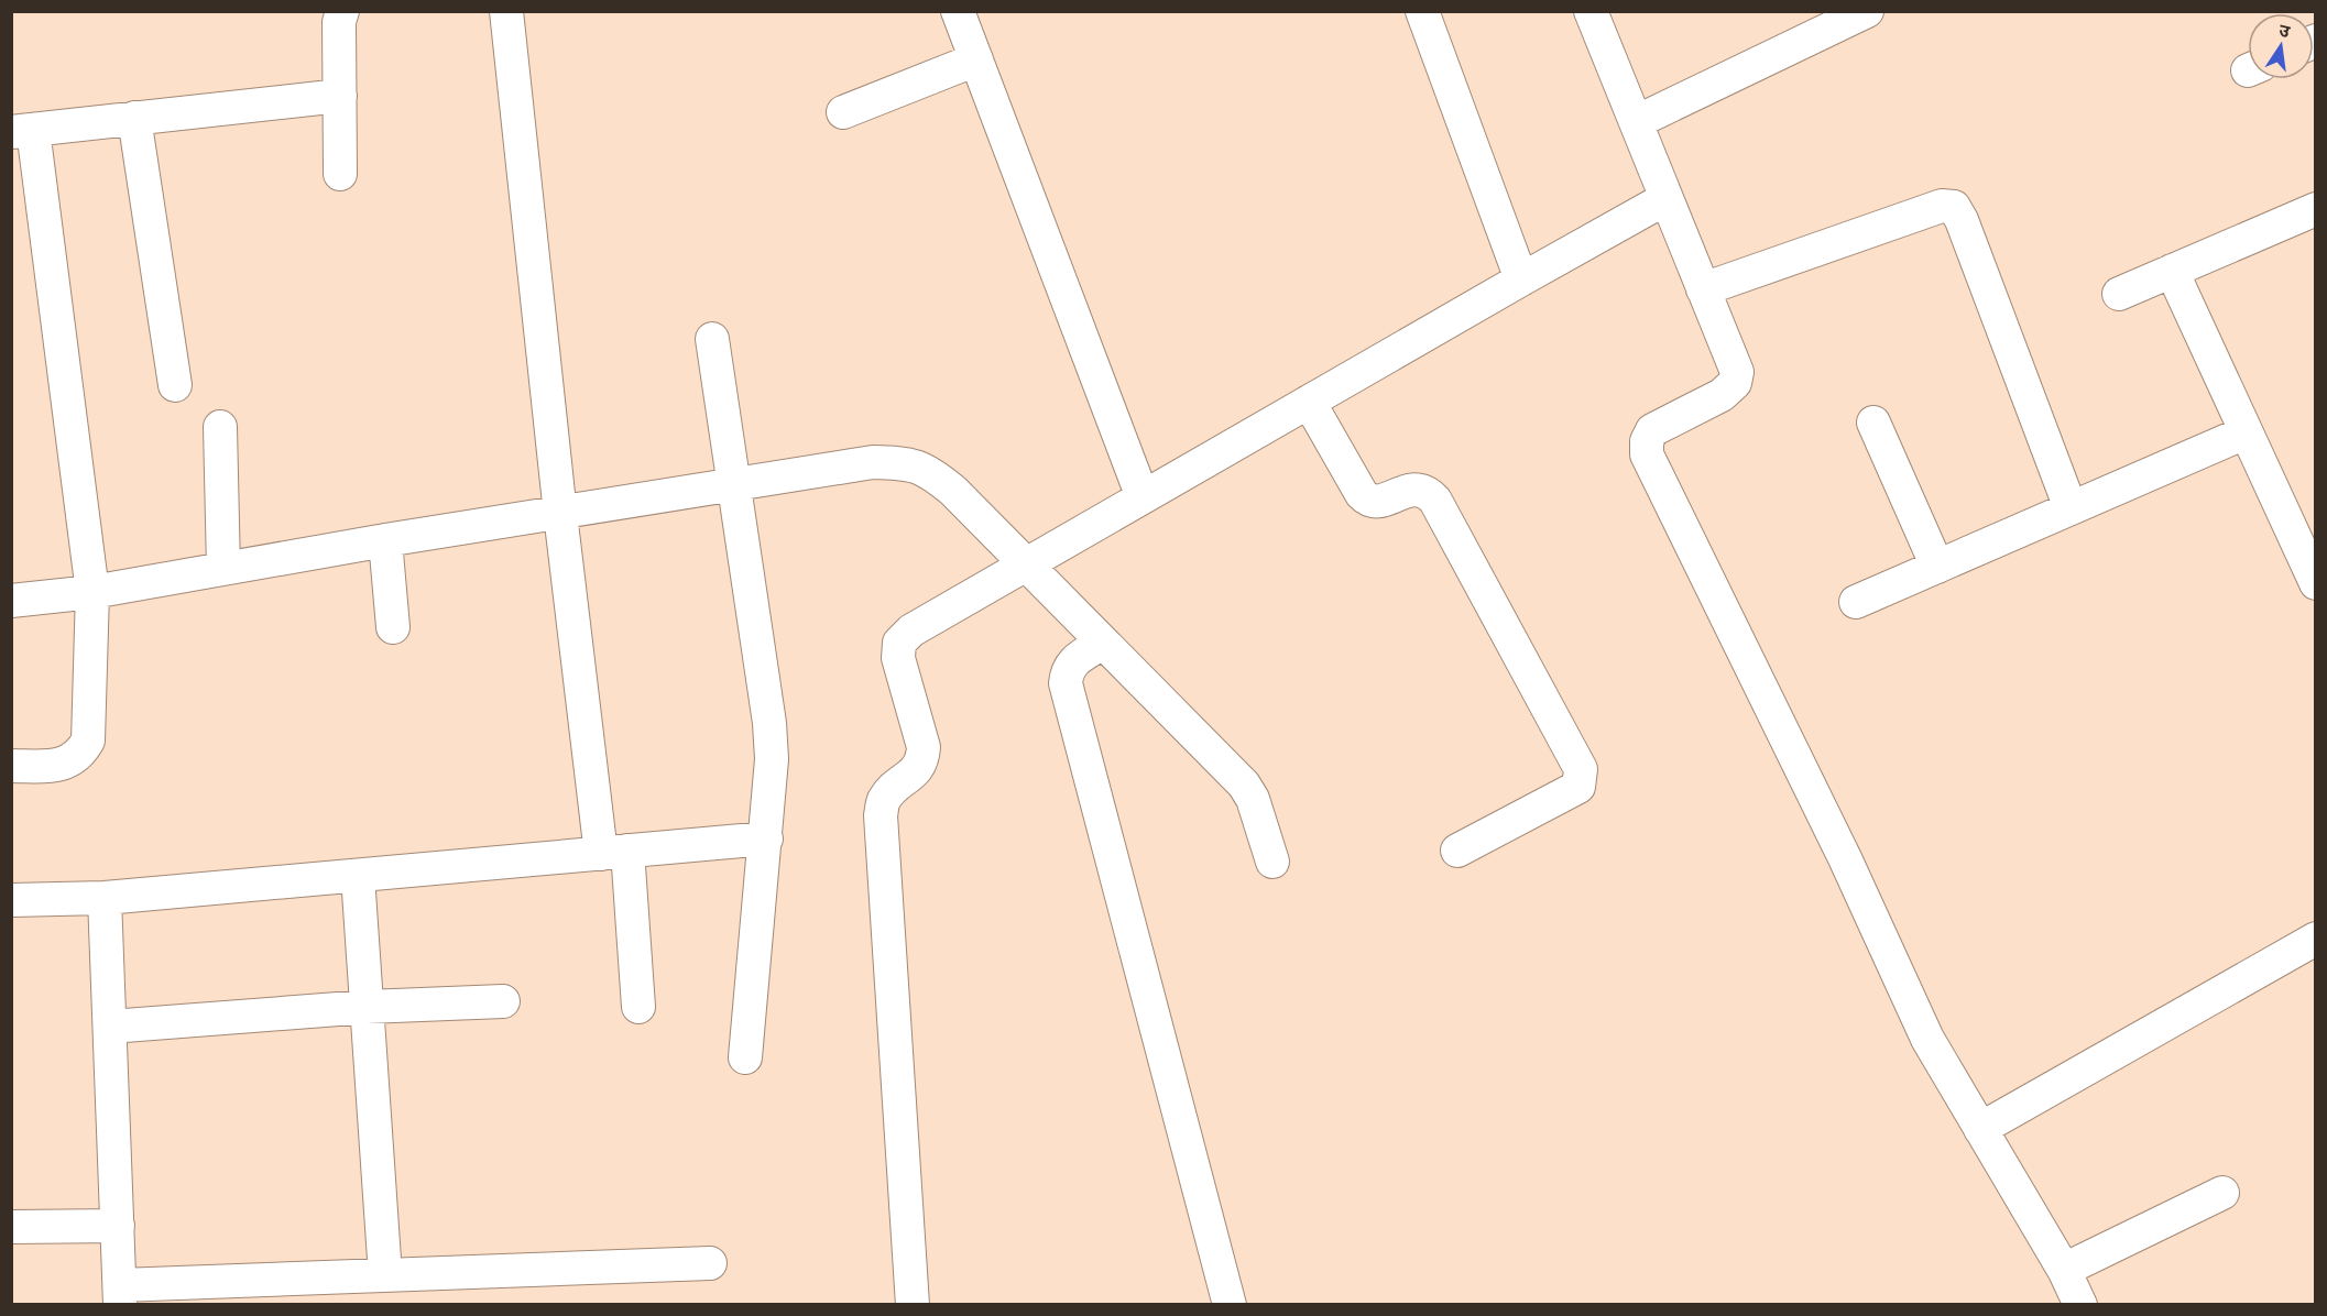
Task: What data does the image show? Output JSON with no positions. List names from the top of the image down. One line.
{"north":"top"}
